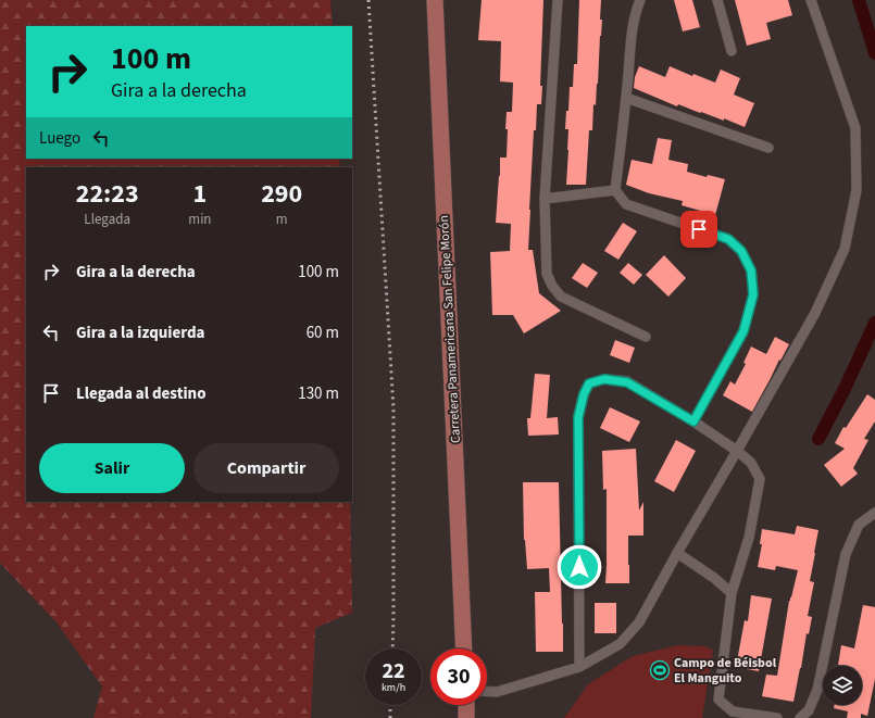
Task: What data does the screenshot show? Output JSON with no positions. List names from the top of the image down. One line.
{"streets":{"main road":["Carretera Panamericana San Felipe Morón"]},"places":{"sports":["Campo de Béisbol El Manguito"]},"page":{"turn":["100 m","Gira a la derecha"],"then":"Luego","eta":["22:23","Llegada","1","min","290","m"],"list":[{"name":"Gira a la derecha","value":"100 m"},{"name":"Gira a la izquierda","value":"60 m"},{"name":"Llegada al destino","value":"130 m"}],"buttons":["Salir","Compartir"],"speed":"22 km/h","limit":"30"}}
